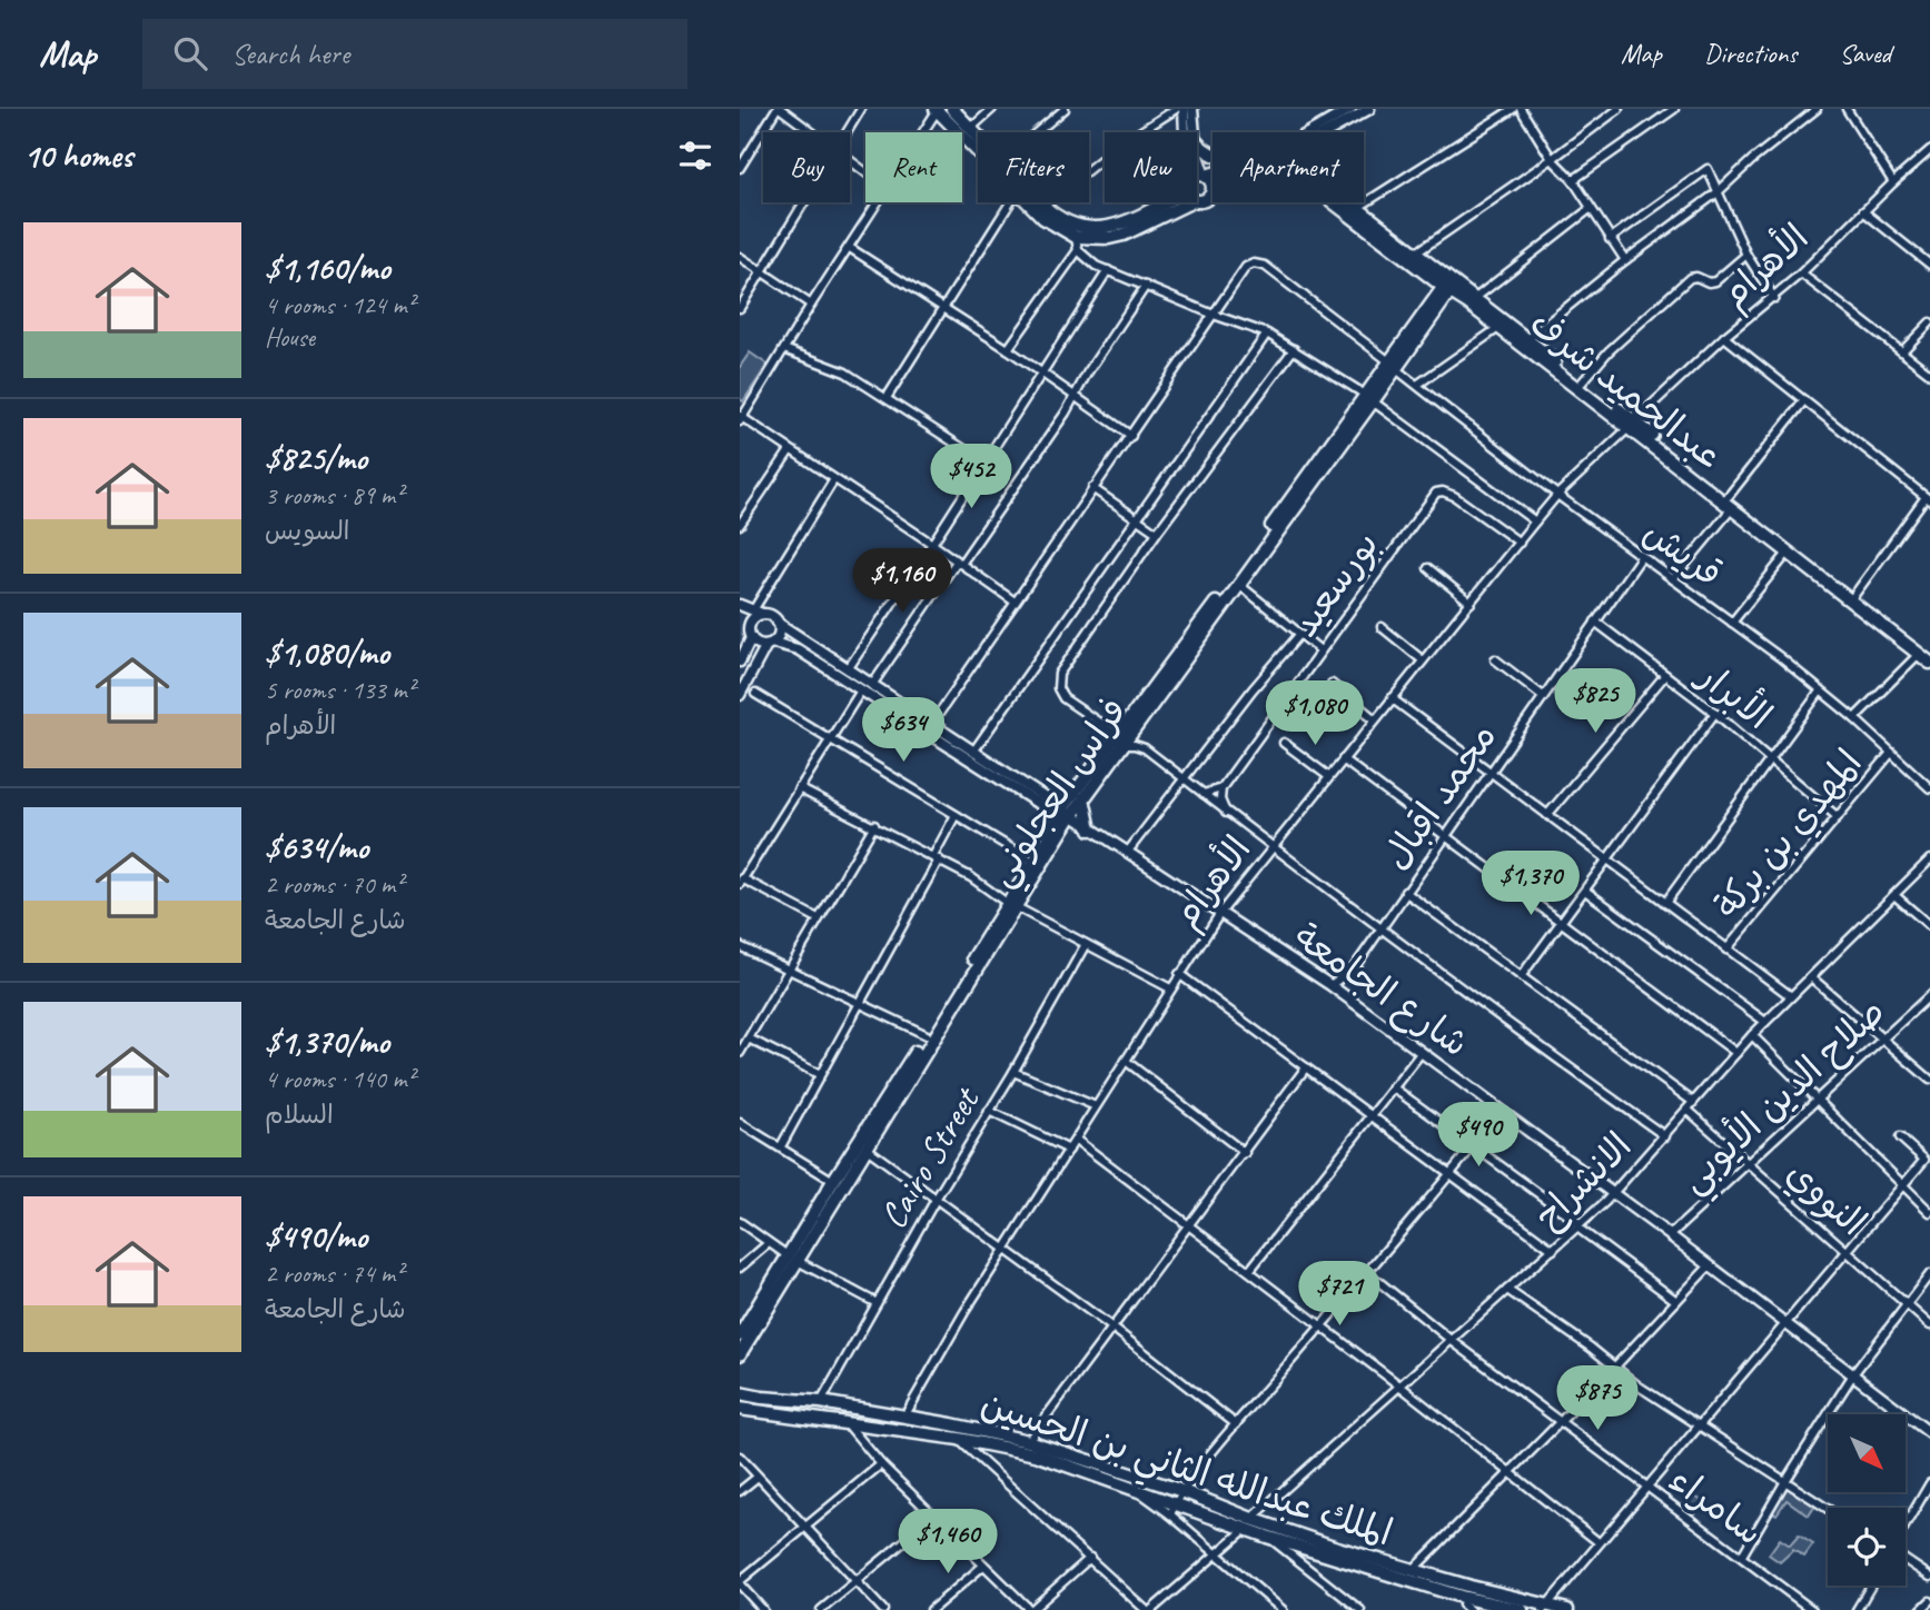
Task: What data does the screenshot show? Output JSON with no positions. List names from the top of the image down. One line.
{"streets":{"main road":["عبدالحميد شرف","فراس العجلوني","شارع الجامعة","الملك عبدالله الثاني بن الحسين"],"street":["الأهرام","قريش","بورسعيد","الأبرار","محمد اقبال","المهدي بن بركة","صلاح الدين الأيوبي","Cairo Street","الانشراح","النووي","سامراء"]},"crossings":[["الأهرام","عبدالحميد شرف"],["الأهرام","قريش"],["الأهرام","بورسعيد"],["الأهرام","شارع الجامعة"],["الأهرام","الملك عبدالله الثاني بن الحسين"],["عبدالحميد شرف","فراس العجلوني"],["قريش","فراس العجلوني"],["قريش","محمد اقبال"],["قريش","المهدي بن بركة"],["الأبرار","محمد اقبال"],["الأبرار","المهدي بن بركة"],["فراس العجلوني","شارع الجامعة"],["محمد اقبال","شارع الجامعة"],["شارع الجامعة","صلاح الدين الأيوبي"],["شارع الجامعة","الانشراح"],["صلاح الدين الأيوبي","النووي"],["Cairo Street","الملك عبدالله الثاني بن الحسين"],["الانشراح","النووي"],["الانشراح","الملك عبدالله الثاني بن الحسين"],["الانشراح","سامراء"]],"north":"bottom right","page":{"header":"Map","search":"Search here","nav":["Map","Directions","Saved"],"heading":"10 homes","chip":["Buy","Rent","Filters","New","Apartment"],"list":[{"name":"$1,160/mo","note":"4 rooms · 124 m² · House"},{"name":"$825/mo","note":"3 rooms · 89 m² · السويس"},{"name":"$1,080/mo","note":"5 rooms · 133 m² · الأهرام"},{"name":"$634/mo","note":"2 rooms · 70 m² · شارع الجامعة"},{"name":"$1,370/mo","note":"4 rooms · 140 m² · السلام"},{"name":"$490/mo","note":"2 rooms · 74 m² · شارع الجامعة"}],"price":["$452","$1,160","$825","$1,080","$634","$1,370","$490","$721","$875","$1,460"]}}
